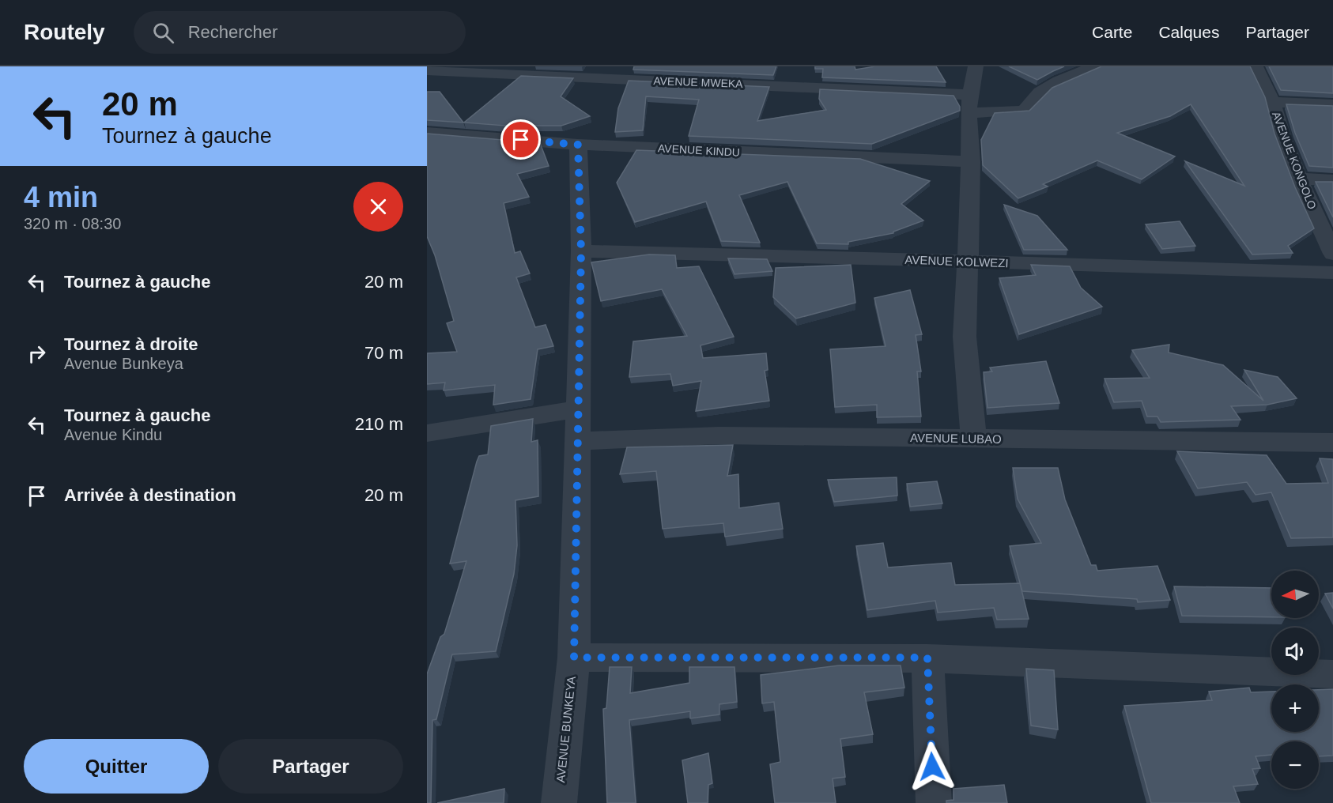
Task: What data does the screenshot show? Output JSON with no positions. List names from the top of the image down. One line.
{"streets":{"street":["AVENUE MWEKA","AVENUE KINDU","AVENUE KONGOLO","AVENUE KOLWEZI","AVENUE LUBAO","AVENUE BUNKEYA"]},"crossings":[["AVENUE KINDU","AVENUE BUNKEYA"],["AVENUE KOLWEZI","AVENUE BUNKEYA"],["AVENUE LUBAO","AVENUE BUNKEYA"]],"north":"left","page":{"header":"Routely","search":"Rechercher","nav":["Carte","Calques","Partager"],"turn":["20 m","Tournez à gauche"],"heading":["4 min","320 m · 08:30"],"list":[{"name":"Tournez à gauche","value":"20 m"},{"name":"Tournez à droite","note":"Avenue Bunkeya","value":"70 m"},{"name":"Tournez à gauche","note":"Avenue Kindu","value":"210 m"},{"name":"Arrivée à destination","value":"20 m"}],"map_buttons":["+","−"],"buttons":["Quitter","Partager"]}}
